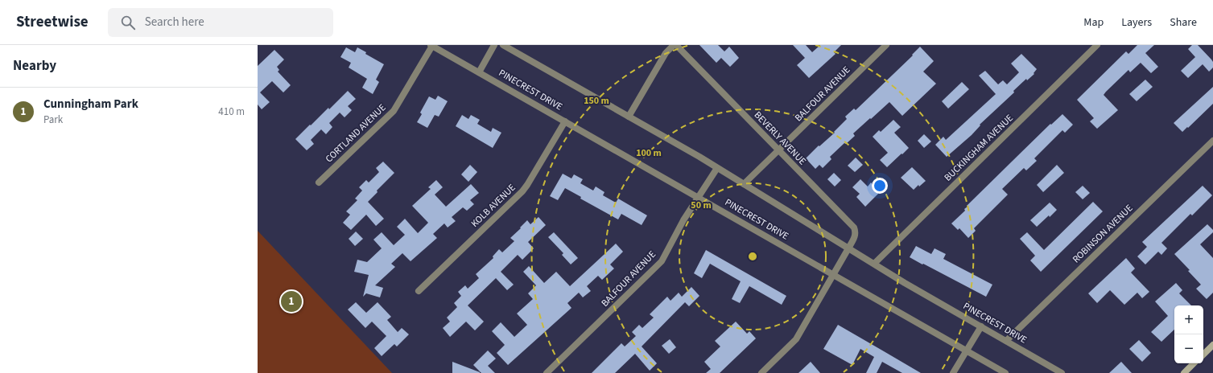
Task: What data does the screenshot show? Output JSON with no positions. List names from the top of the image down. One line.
{"streets":{"street":["PINECREST DRIVE","BALFOUR AVENUE","CORTLAND AVENUE","BEVERLY AVENUE","BUCKINGHAM AVENUE","KOLB AVENUE","ROBINSON AVENUE"]},"crossings":[["PINECREST DRIVE","BALFOUR AVENUE"],["PINECREST DRIVE","CORTLAND AVENUE"],["PINECREST DRIVE","BEVERLY AVENUE"],["PINECREST DRIVE","BUCKINGHAM AVENUE"],["PINECREST DRIVE","KOLB AVENUE"],["PINECREST DRIVE","ROBINSON AVENUE"],["BALFOUR AVENUE","BEVERLY AVENUE"]],"page":{"header":"Streetwise","search":"Search here","nav":["Map","Layers","Share"],"heading":"Nearby","list":[{"mark":"1","name":"Cunningham Park","note":"Park","value":"410 m"}],"pins":"1","map_buttons":["+","−"]},"rings":["150 m","100 m","50 m"]}
